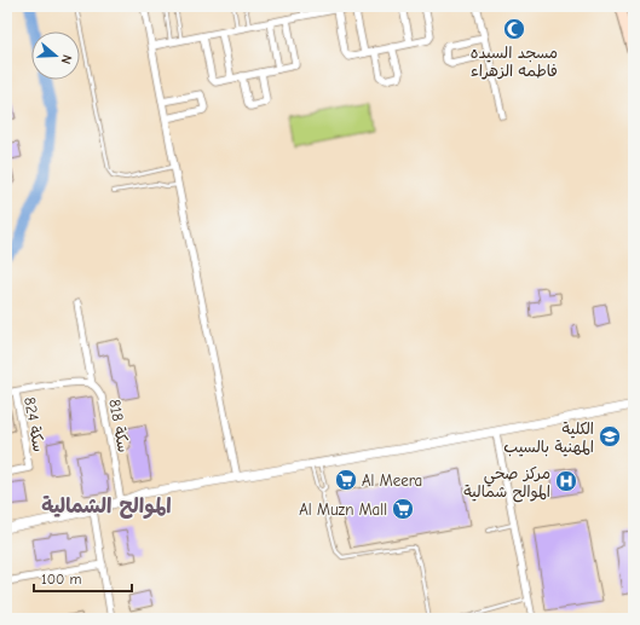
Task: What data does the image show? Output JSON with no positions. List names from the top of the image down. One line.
{"streets":{"street":["سكة 824","سكة 818"]},"crossings":[["سكة 824","سكة 818"]],"districts":["الموالح الشمالية"],"places":{"mosque":["مسجد السيده فاطمه الزهراء"],"school or university":["الكلية المهنية بالسيب"],"supermarket":["Al Meera","Al Muzn Mall"],"hospital":["مركز صحي الموالح شمالية"]},"scale_bar":"100 m","north":"right"}
